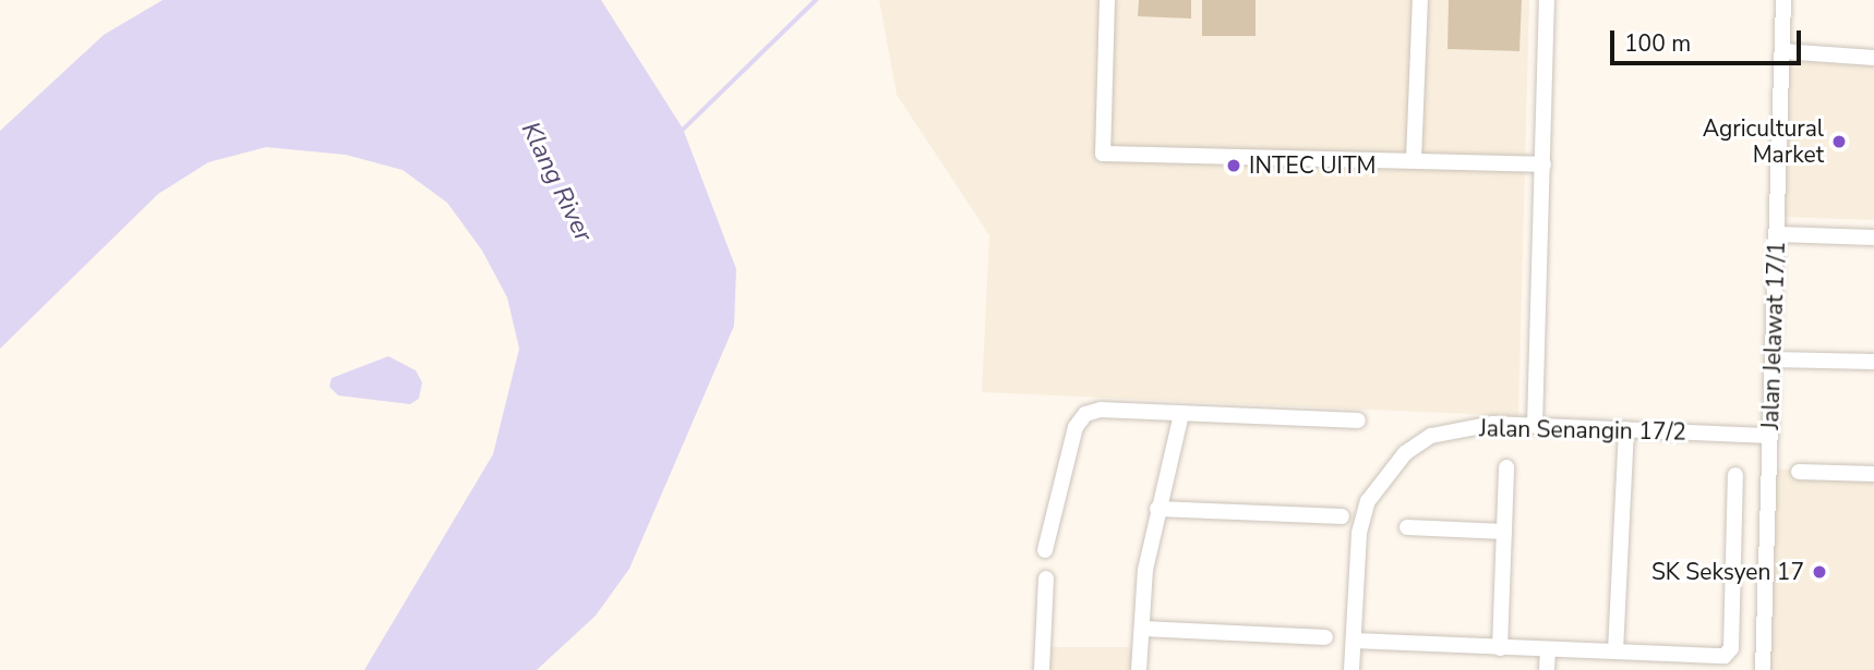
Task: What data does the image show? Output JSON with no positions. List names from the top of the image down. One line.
{"streets":{"street":["Jalan Jelawat 17/1","Jalan Senangin 17/2"]},"crossings":[["Jalan Jelawat 17/1","Jalan Senangin 17/2"]],"water":["Klang River"],"places":["Agricultural Market","INTEC UITM","SK Seksyen 17"],"scale_bar":"100 m"}
